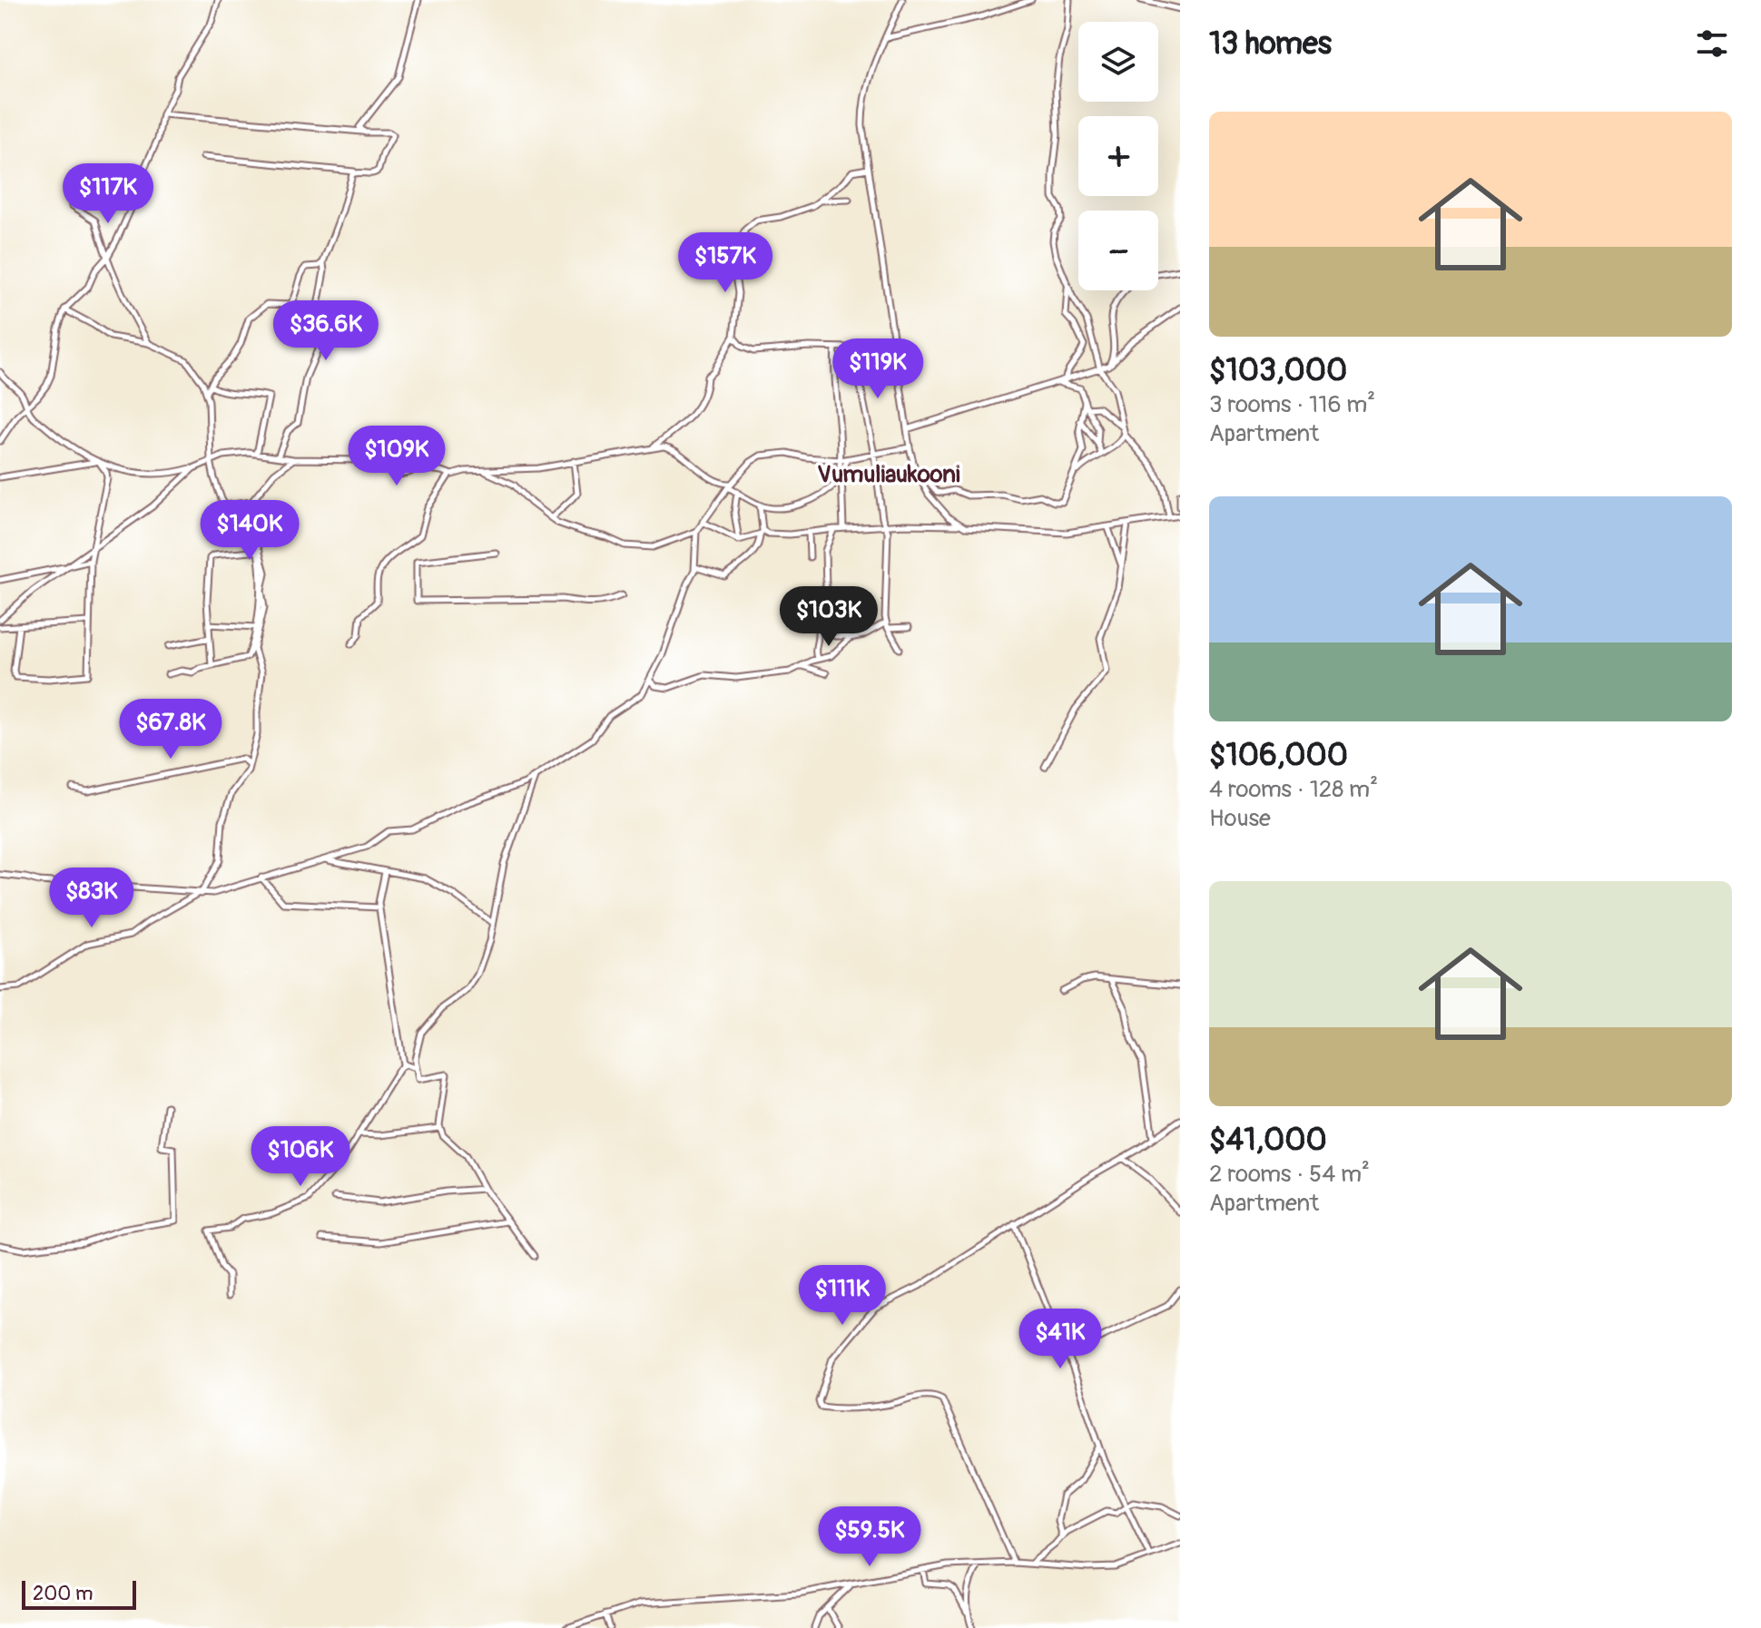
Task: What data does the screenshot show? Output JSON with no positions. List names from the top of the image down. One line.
{"districts":["Vumuliaukooni"],"scale_bar":"200 m","page":{"heading":"13 homes","map_buttons":["+","−"],"list":[{"name":"$103,000","note":"3 rooms · 116 m² · Apartment"},{"name":"$106,000","note":"4 rooms · 128 m² · House"},{"name":"$41,000","note":"2 rooms · 54 m² · Apartment"}],"price":["$117K","$157K","$36.6K","$119K","$109K","$140K","$103K","$67.8K","$83K","$106K","$111K","$41K","$59.5K"],"scale":"200 m"}}
